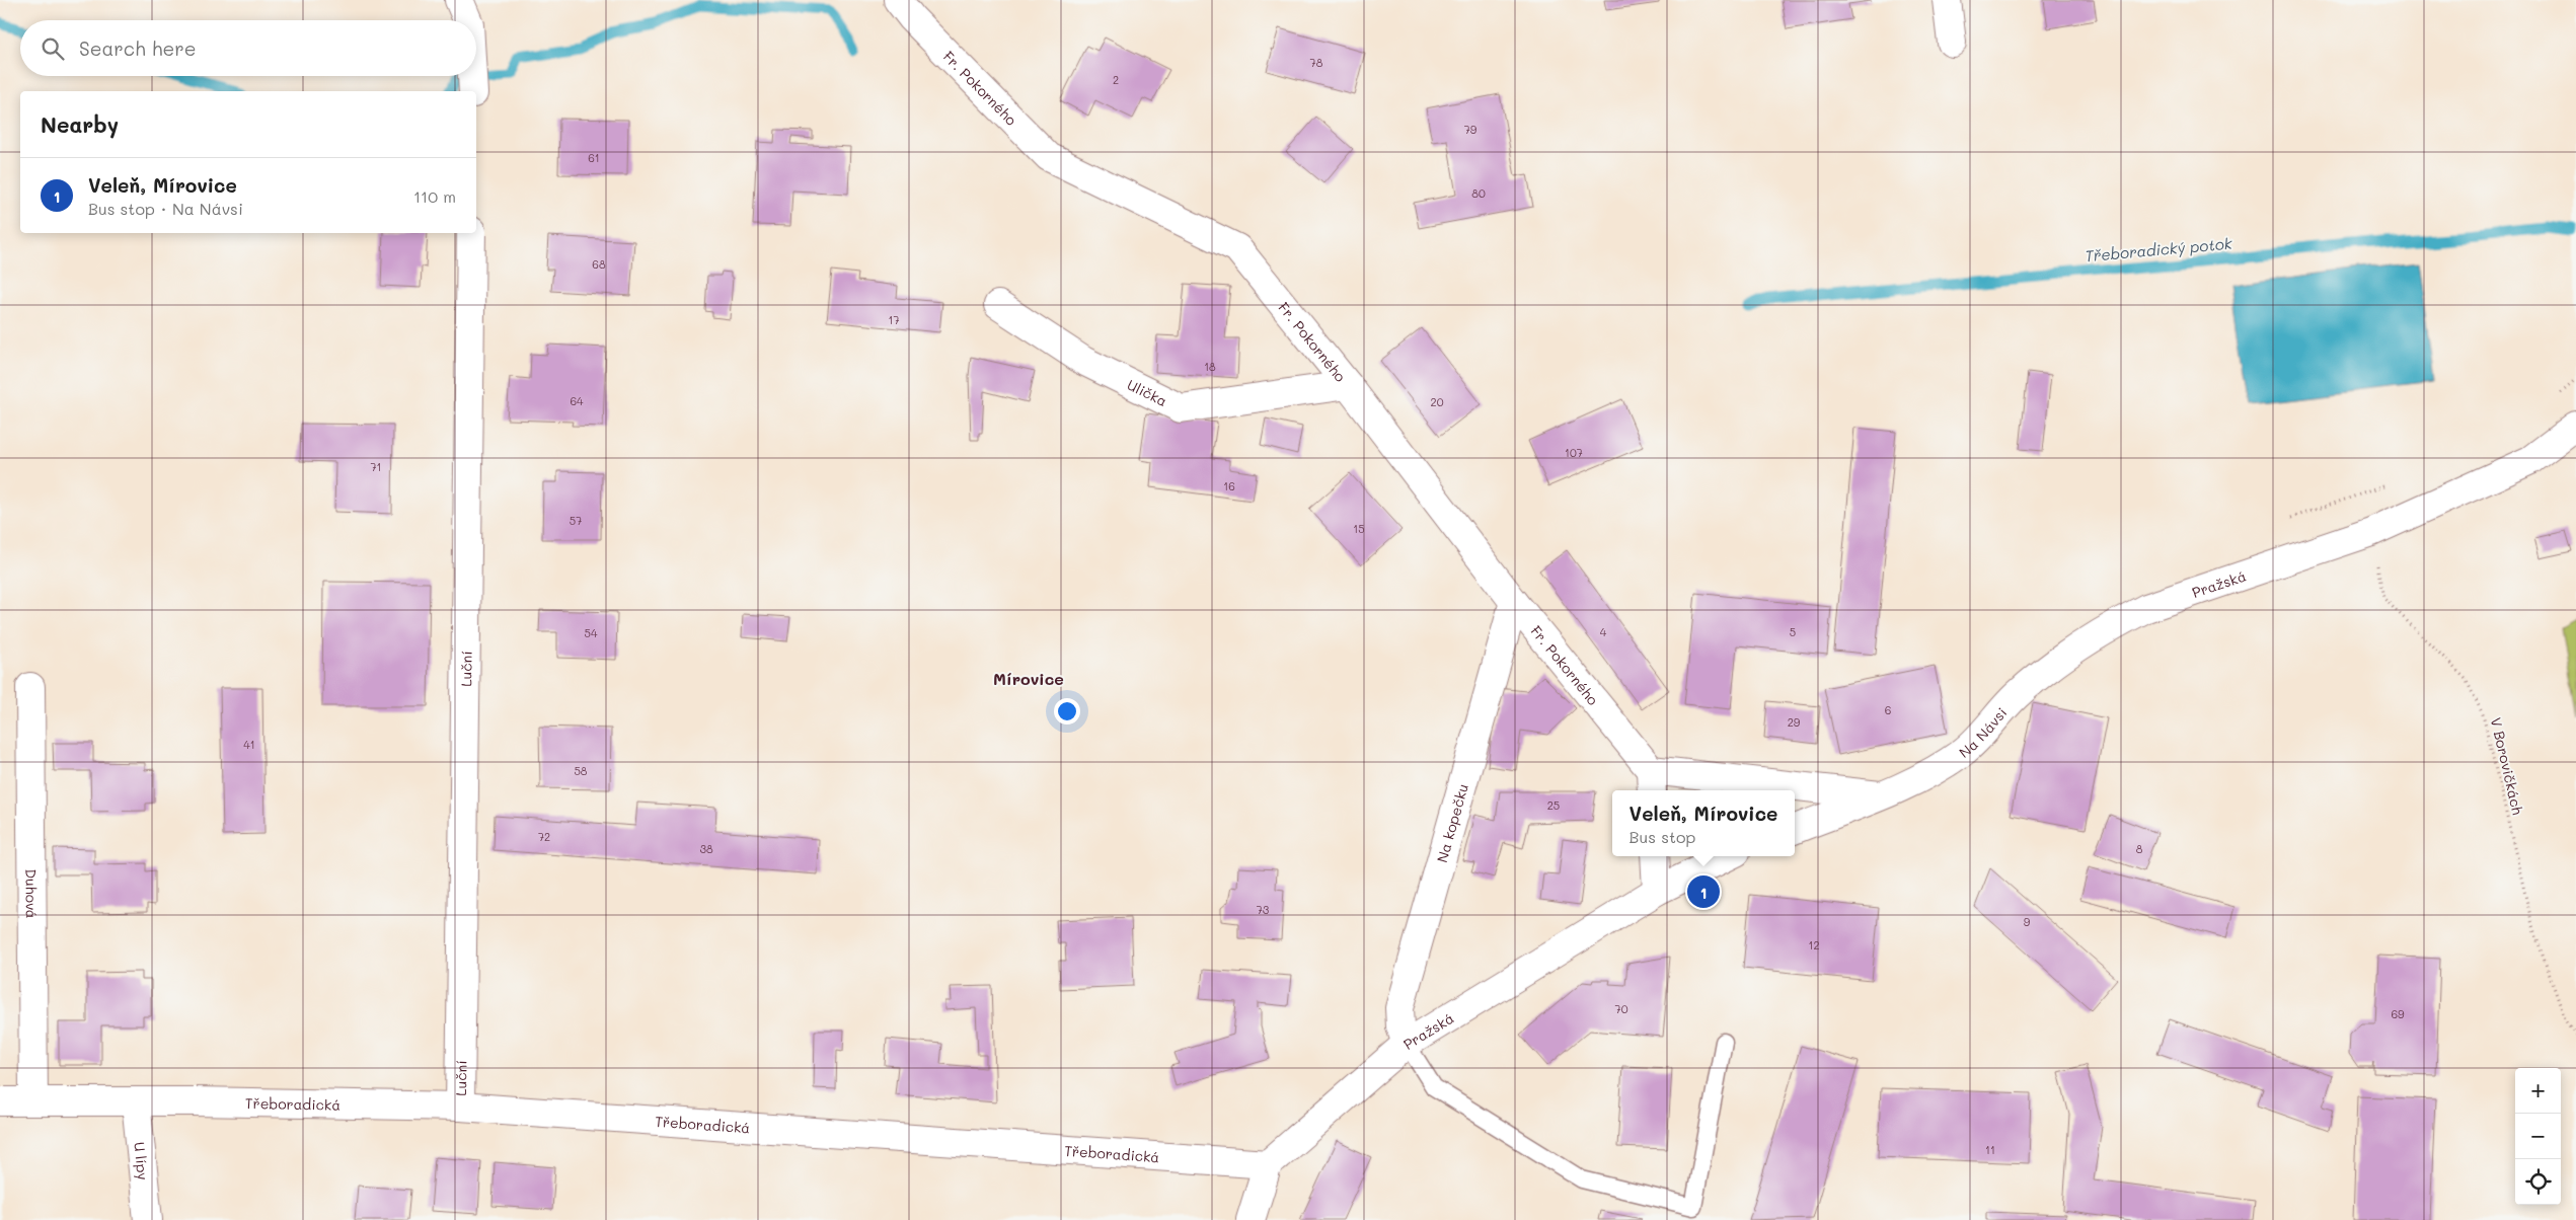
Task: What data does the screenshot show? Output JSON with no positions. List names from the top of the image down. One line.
{"streets":{"street":["Fr. Pokorného","Ulička","Pražská","Luční","Na Návsi","Na kopečku","Duhová","Třeboradická","U lípy"],"path":["V Borovičkách"]},"crossings":[["Fr. Pokorného","Ulička"],["Fr. Pokorného","Na kopečku"],["Pražská","Na Návsi"],["Pražská","V Borovičkách"],["Pražská","Na kopečku"],["Pražská","Třeboradická"],["Luční","Třeboradická"],["Duhová","Třeboradická"],["Třeboradická","U lípy"]],"districts":["Mírovice"],"water":["Třeboradický potok"],"house_numbers":["78","2","79","61","80","68","17","18","64","20","107","71","16","57","15","4","5","54","6","29","41","58","25","72","38","8","73","9","12","70","69","11"],"page":{"search":"Search here","heading":"Nearby","list":[{"mark":"1","name":"Veleň, Mírovice","note":"Bus stop · Na Návsi","value":"110 m"}],"popup":["Veleň, Mírovice","Bus stop"],"pins":"1","map_buttons":["+","−"]}}
